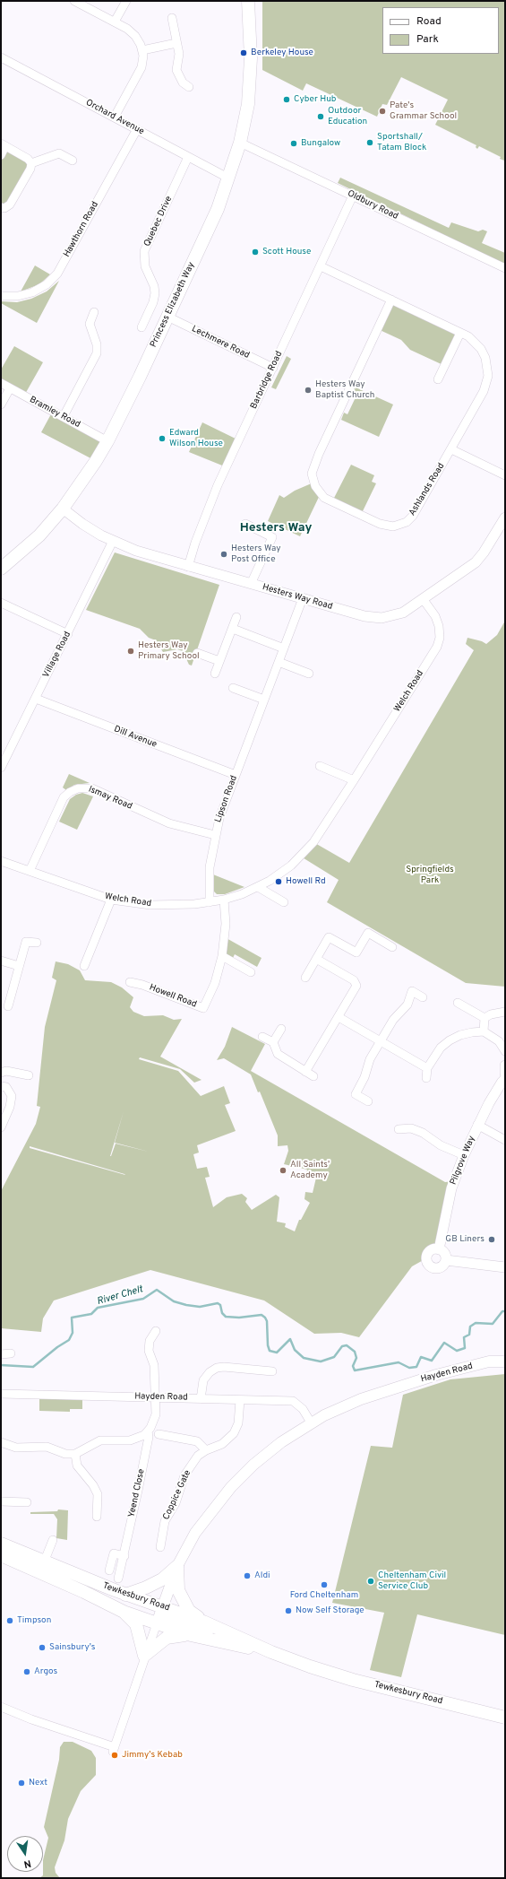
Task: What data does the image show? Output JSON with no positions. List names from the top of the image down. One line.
{"streets":{"main road":["Princess Elizabeth Way","Hayden Road","Tewkesbury Road"],"street":["Orchard Avenue","Oldbury Road","Quebec Drive","Hawthorn Road","Lechmere Road","Barbridge Road","Bramley Road","Ashlands Road","Hesters Way Road","Village Road","Welch Road","Dill Avenue","Ismay Road","Lipson Road","Howell Road","Pilgrove Way","Yeend Close","Coppice Gate"]},"crossings":[["Orchard Avenue","Quebec Drive"],["Orchard Avenue","Hawthorn Road"],["Orchard Avenue","Princess Elizabeth Way"],["Oldbury Road","Princess Elizabeth Way"],["Oldbury Road","Barbridge Road"],["Princess Elizabeth Way","Lechmere Road"],["Princess Elizabeth Way","Bramley Road"],["Princess Elizabeth Way","Hesters Way Road"],["Lechmere Road","Barbridge Road"],["Barbridge Road","Ashlands Road"],["Barbridge Road","Hesters Way Road"],["Hesters Way Road","Village Road"],["Hesters Way Road","Welch Road"],["Hesters Way Road","Lipson Road"],["Village Road","Dill Avenue"],["Welch Road","Ismay Road"],["Welch Road","Lipson Road"],["Welch Road","Howell Road"],["Dill Avenue","Lipson Road"],["Ismay Road","Lipson Road"],["Hayden Road","Coppice Gate"],["Hayden Road","Tewkesbury Road"]],"districts":["Hesters Way"],"water":["River Chelt"],"parks":["Springfields Park"],"places":["Berkeley House","Cyber Hub","Pate's Grammar School","Outdoor Education","Sportshall/ Tatam Block","Bungalow","Scott House","Hesters Way Baptist Church","Edward Wilson House","Hesters Way Post Office","Hesters Way Primary School","Howell Rd","All Saints' Academy","GB Liners","Aldi","Cheltenham Civil Service Club","Ford Cheltenham","Now Self Storage","Timpson","Sainsbury's","Argos","Jimmy's Kebab","Next"],"legend":["Road","Park"],"north":"bottom"}
